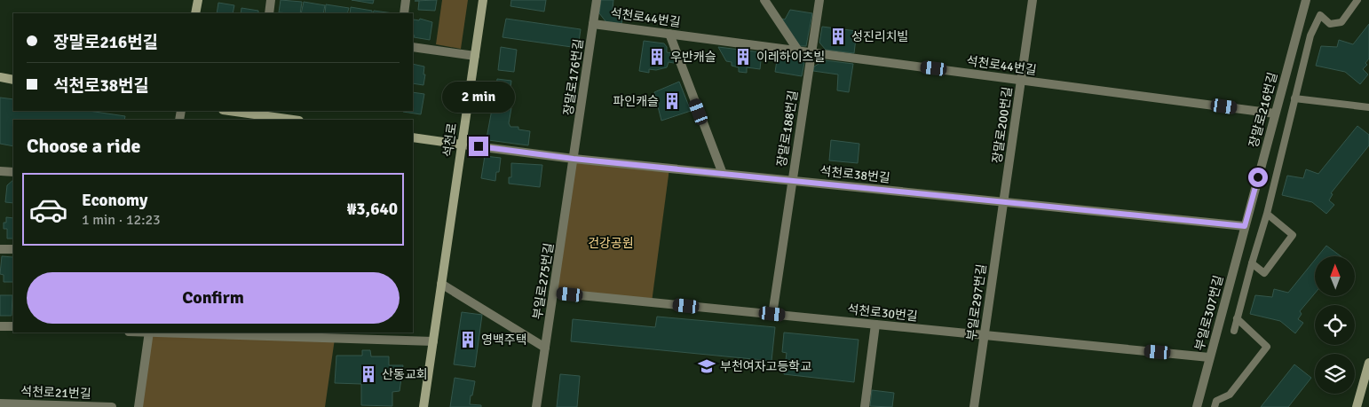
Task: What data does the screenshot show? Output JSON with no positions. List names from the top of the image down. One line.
{"streets":{"street":["석천로44번길","장말로176번길","장말로216번길","장말로200번길","장말로188번길","석천로","석천로38번길","부일로275번길","부일로297번길","석천로30번길","부일로307번길","석천로21번길"]},"crossings":[["석천로44번길","장말로176번길"],["석천로44번길","장말로216번길"],["석천로44번길","장말로200번길"],["석천로44번길","장말로188번길"],["장말로176번길","석천로38번길"],["장말로176번길","부일로275번길"],["장말로216번길","석천로38번길"],["장말로216번길","부일로307번길"],["장말로200번길","석천로38번길"],["장말로200번길","부일로297번길"],["장말로188번길","석천로38번길"],["장말로188번길","석천로30번길"],["석천로","석천로38번길"],["석천로38번길","부일로275번길"],["석천로38번길","부일로297번길"],["석천로38번길","부일로307번길"],["부일로275번길","석천로30번길"],["부일로297번길","석천로30번길"],["석천로30번길","부일로307번길"]],"parks":["건강공원"],"places":{"building":["성진리치빌","우반캐슬","이레하이츠빌","파인캐슬","영백주택","산동교회"],"school or university":["부천여자고등학교"]},"north":"top","page":{"banner":["장말로216번길","석천로38번길"],"bubble":"2 min","heading":"Choose a ride","list":[{"name":"Economy","note":"1 min · 12:23","value":"₩3,640"}],"buttons":"Confirm"}}
